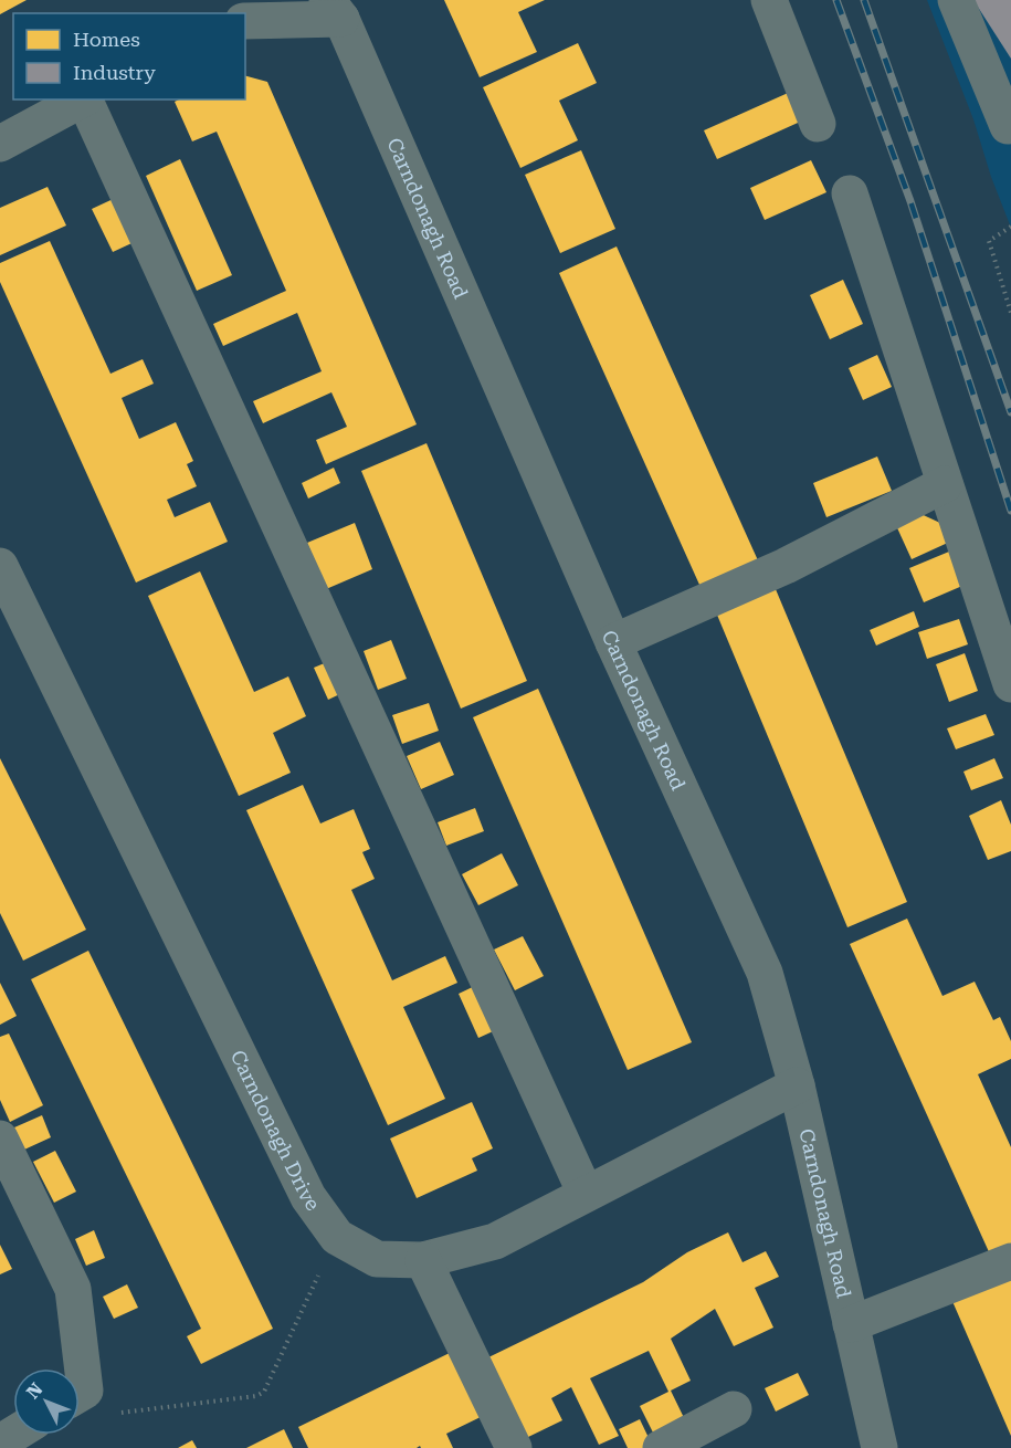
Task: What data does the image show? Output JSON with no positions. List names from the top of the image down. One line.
{"streets":{"street":["Carndonagh Road","Carndonagh Drive"]},"crossings":[["Carndonagh Road","Carndonagh Drive"]],"legend":["Homes","Industry"],"north":"top left"}
